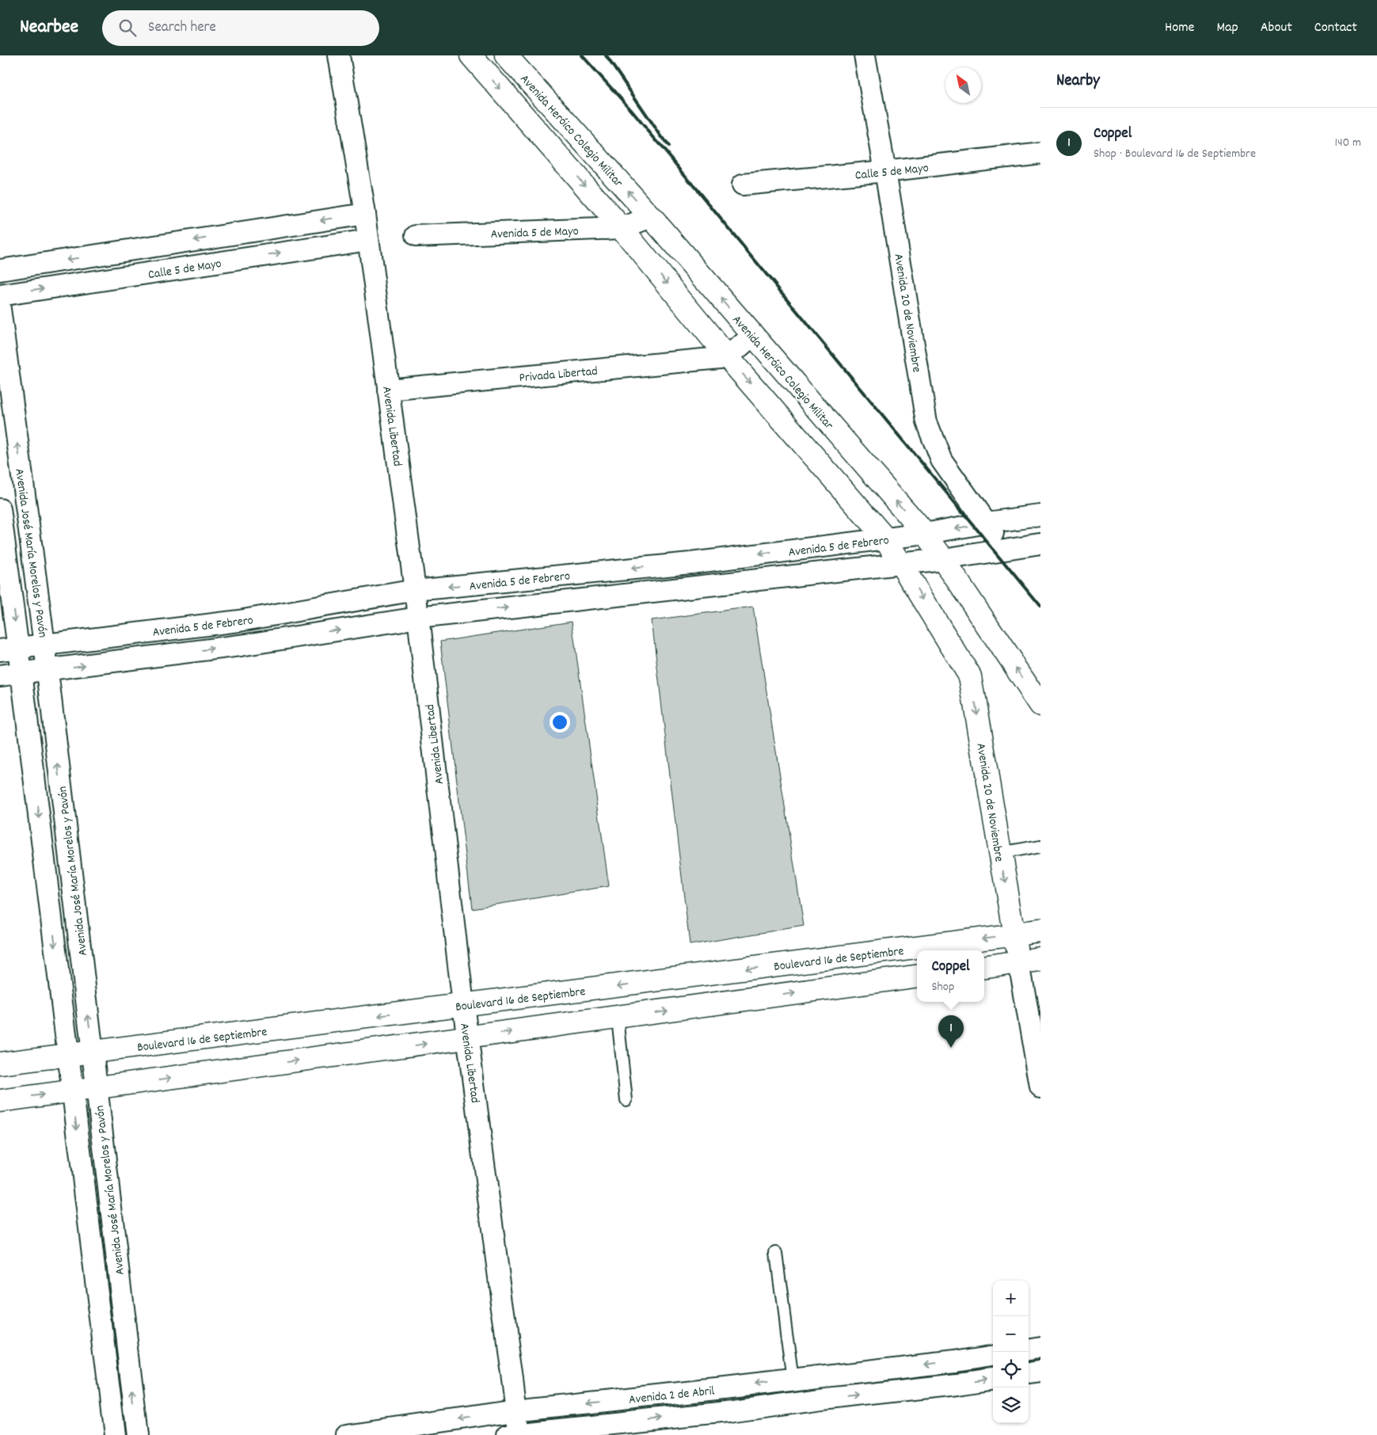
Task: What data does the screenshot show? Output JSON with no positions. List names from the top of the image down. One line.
{"streets":{"main road":["Avenida Heróico Colegio Militar","Avenida 20 de Noviembre","Boulevard 16 de Septiembre"],"street":["Calle 5 de Mayo","Avenida 5 de Mayo","Privada Libertad","Avenida Libertad","Avenida 5 de Febrero","Avenida José María Morelos y Pavón","Avenida 2 de Abril"]},"crossings":[["Avenida Heróico Colegio Militar","Avenida 5 de Mayo"],["Avenida Heróico Colegio Militar","Avenida 20 de Noviembre"],["Avenida Heróico Colegio Militar","Privada Libertad"],["Avenida Heróico Colegio Militar","Avenida 5 de Febrero"],["Calle 5 de Mayo","Avenida 20 de Noviembre"],["Calle 5 de Mayo","Avenida Libertad"],["Avenida 20 de Noviembre","Avenida 5 de Febrero"],["Avenida 20 de Noviembre","Boulevard 16 de Septiembre"],["Privada Libertad","Avenida Libertad"],["Avenida Libertad","Avenida 5 de Febrero"],["Avenida Libertad","Boulevard 16 de Septiembre"],["Avenida Libertad","Avenida 2 de Abril"],["Avenida 5 de Febrero","Avenida José María Morelos y Pavón"],["Avenida José María Morelos y Pavón","Boulevard 16 de Septiembre"]],"one_way":["Avenida 20 de Noviembre"],"north":"top left","page":{"header":"Nearbee","search":"Search here","nav":["Home","Map","About","Contact"],"heading":"Nearby","list":[{"mark":"1","name":"Coppel","note":"Shop · Boulevard 16 de Septiembre","value":"140 m"}],"popup":["Coppel","Shop"],"pins":"1","map_buttons":["+","−"]}}
